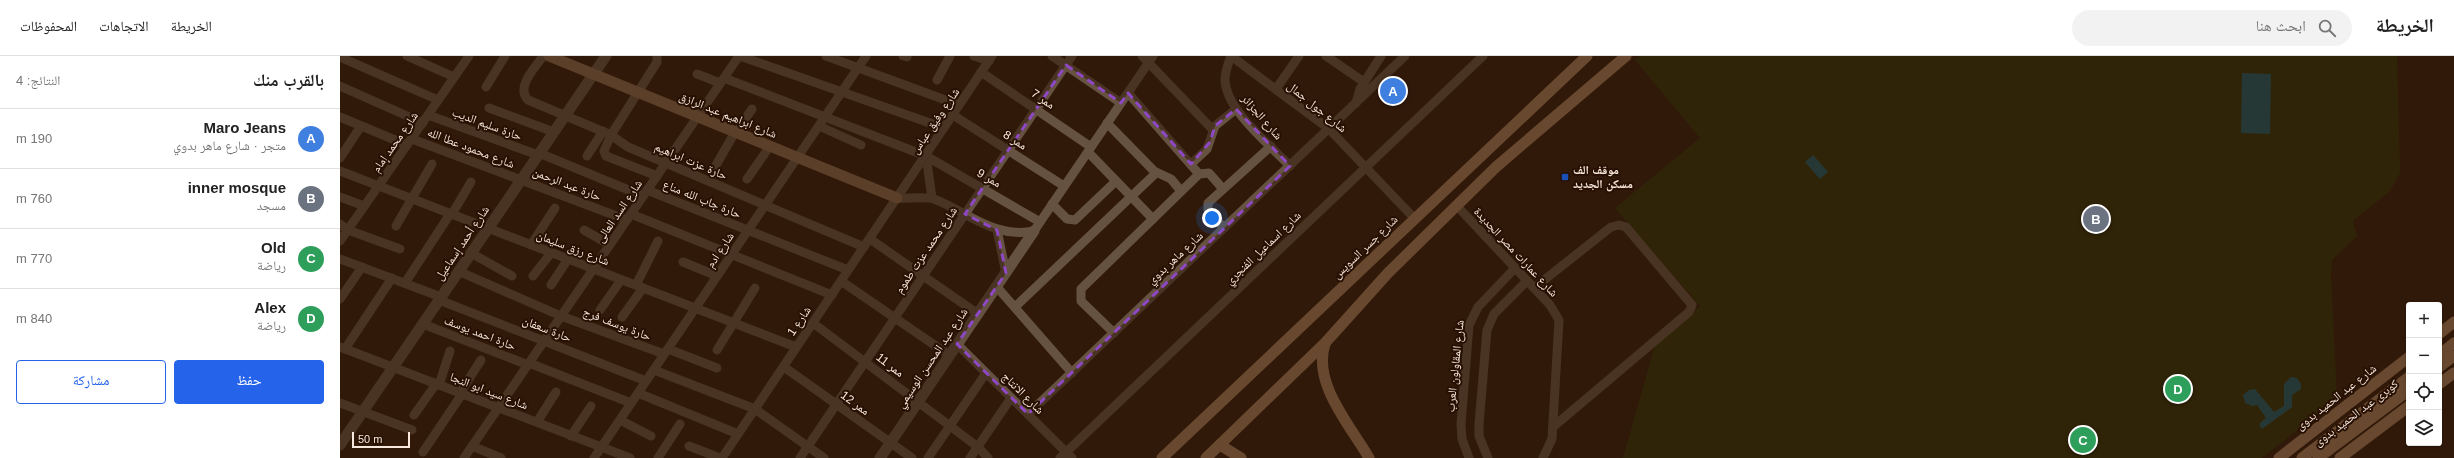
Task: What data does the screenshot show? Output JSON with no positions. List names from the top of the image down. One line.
{"streets":{"main road":["شارع ابراهيم عبد الرازق","شارع جسر السويس","شارع عبد الحميد بدوى","كوبرى عبد الحميد بدوى"],"street":["ممر 7","شارع جول جمال","شارع الجزائر","شارع وفيق عباس","حارة سليم الديب","ممر 8","شارع محمد إمام","شارع محمود عطا الله","حارة عزت ابراهيم","ممر 9","حارة عبد الرحمن","حارة جاب الله مناع","شارع السد العالى","شارع أحمد إسماعيل","شارع رزق سليمان","شارع اسماعيل الفنجري","شارع ادم","شارع محمد عزت طموم","شارع عمارات مصر الجديدة","شارع ماهر بدوي","شارع 1","حارة يوسف فرج","حارة سعفان","حارة احمد يوسف","شارع عبد المحسن الوسيمي","ممر 11","شارع المقاولون العرب","شارع سيد ابو النجا","شارع الانتاج","ممر 12"]},"crossings":[["ممر 7","شارع وفيق عباس"],["ممر 7","شارع محمد عزت طموم"],["ممر 7","شارع عبد المحسن الوسيمي"],["شارع جول جمال","شارع الجزائر"],["شارع جول جمال","شارع جسر السويس"],["شارع جول جمال","شارع اسماعيل الفنجري"],["شارع جول جمال","شارع ماهر بدوي"],["شارع ابراهيم عبد الرازق","شارع وفيق عباس"],["شارع ابراهيم عبد الرازق","شارع السد العالى"],["شارع ابراهيم عبد الرازق","شارع أحمد إسماعيل"],["شارع ابراهيم عبد الرازق","شارع ادم"],["شارع ابراهيم عبد الرازق","شارع 1"],["شارع الجزائر","شارع ماهر بدوي"],["شارع وفيق عباس","ممر 8"],["شارع وفيق عباس","ممر 9"],["شارع وفيق عباس","شارع 1"],["حارة سليم الديب","شارع محمد إمام"],["حارة سليم الديب","حارة جاب الله مناع"],["حارة سليم الديب","شارع السد العالى"],["حارة سليم الديب","شارع أحمد إسماعيل"],["ممر 8","شارع محمد عزت طموم"],["ممر 8","شارع عبد المحسن الوسيمي"],["شارع محمد إمام","شارع محمود عطا الله"],["شارع محمد إمام","شارع رزق سليمان"],["شارع محمود عطا الله","حارة عبد الرحمن"],["شارع محمود عطا الله","شارع أحمد إسماعيل"],["حارة عزت ابراهيم","شارع السد العالى"],["حارة عزت ابراهيم","شارع أحمد إسماعيل"],["حارة عزت ابراهيم","شارع ادم"],["حارة عزت ابراهيم","شارع 1"],["ممر 9","شارع السد العالى"],["ممر 9","شارع ادم"],["ممر 9","شارع محمد عزت طموم"],["ممر 9","شارع عبد المحسن الوسيمي"],["حارة عبد الرحمن","شارع السد العالى"],["حارة عبد الرحمن","شارع أحمد إسماعيل"],["حارة عبد الرحمن","شارع ادم"],["حارة عبد الرحمن","شارع 1"],["حارة جاب الله مناع","شارع السد العالى"],["حارة جاب الله مناع","شارع ادم"],["حارة جاب الله مناع","شارع 1"],["شارع السد العالى","شارع رزق سليمان"],["شارع السد العالى","حارة يوسف فرج"],["شارع السد العالى","حارة سعفان"],["شارع السد العالى","حارة احمد يوسف"],["شارع السد العالى","شارع سيد ابو النجا"],["شارع أحمد إسماعيل","شارع رزق سليمان"],["شارع أحمد إسماعيل","حارة يوسف فرج"],["شارع أحمد إسماعيل","حارة سعفان"],["شارع أحمد إسماعيل","حارة احمد يوسف"],["شارع أحمد إسماعيل","شارع سيد ابو النجا"],["شارع رزق سليمان","شارع ادم"],["شارع رزق سليمان","شارع 1"],["شارع اسماعيل الفنجري","شارع الانتاج"],["شارع ادم","حارة يوسف فرج"],["شارع ادم","حارة سعفان"],["شارع ادم","حارة احمد يوسف"],["شارع ادم","شارع سيد ابو النجا"],["شارع محمد عزت طموم","ممر 11"],["شارع محمد عزت طموم","ممر 12"],["شارع عمارات مصر الجديدة","شارع المقاولون العرب"],["شارع ماهر بدوي","شارع الانتاج"],["شارع 1","ممر 11"],["شارع 1","ممر 12"],["شارع عبد المحسن الوسيمي","ممر 11"],["شارع عبد المحسن الوسيمي","شارع الانتاج"],["شارع عبد المحسن الوسيمي","ممر 12"]],"places":{"transit":["موقف الف مسكن الجديد"]},"scale_bar":"50 m","page":{"header":"الخريطة","search":"ابحث هنا","nav":["الخريطة","الاتجاهات","المحفوظات"],"heading":["بالقرب منك","النتائج: 4"],"pins":["A","B","D","C"],"list":[{"mark":"A","name":"Maro Jeans","note":"متجر · شارع ماهر بدوي","value":"190 m"},{"mark":"B","name":"inner mosque","note":"مسجد","value":"760 m"},{"mark":"C","name":"Old","note":"رياضة","value":"770 m"},{"mark":"D","name":"Alex","note":"رياضة","value":"840 m"}],"map_buttons":["+","−"],"buttons":["حفظ","مشاركة"],"scale":"50 m"}}
